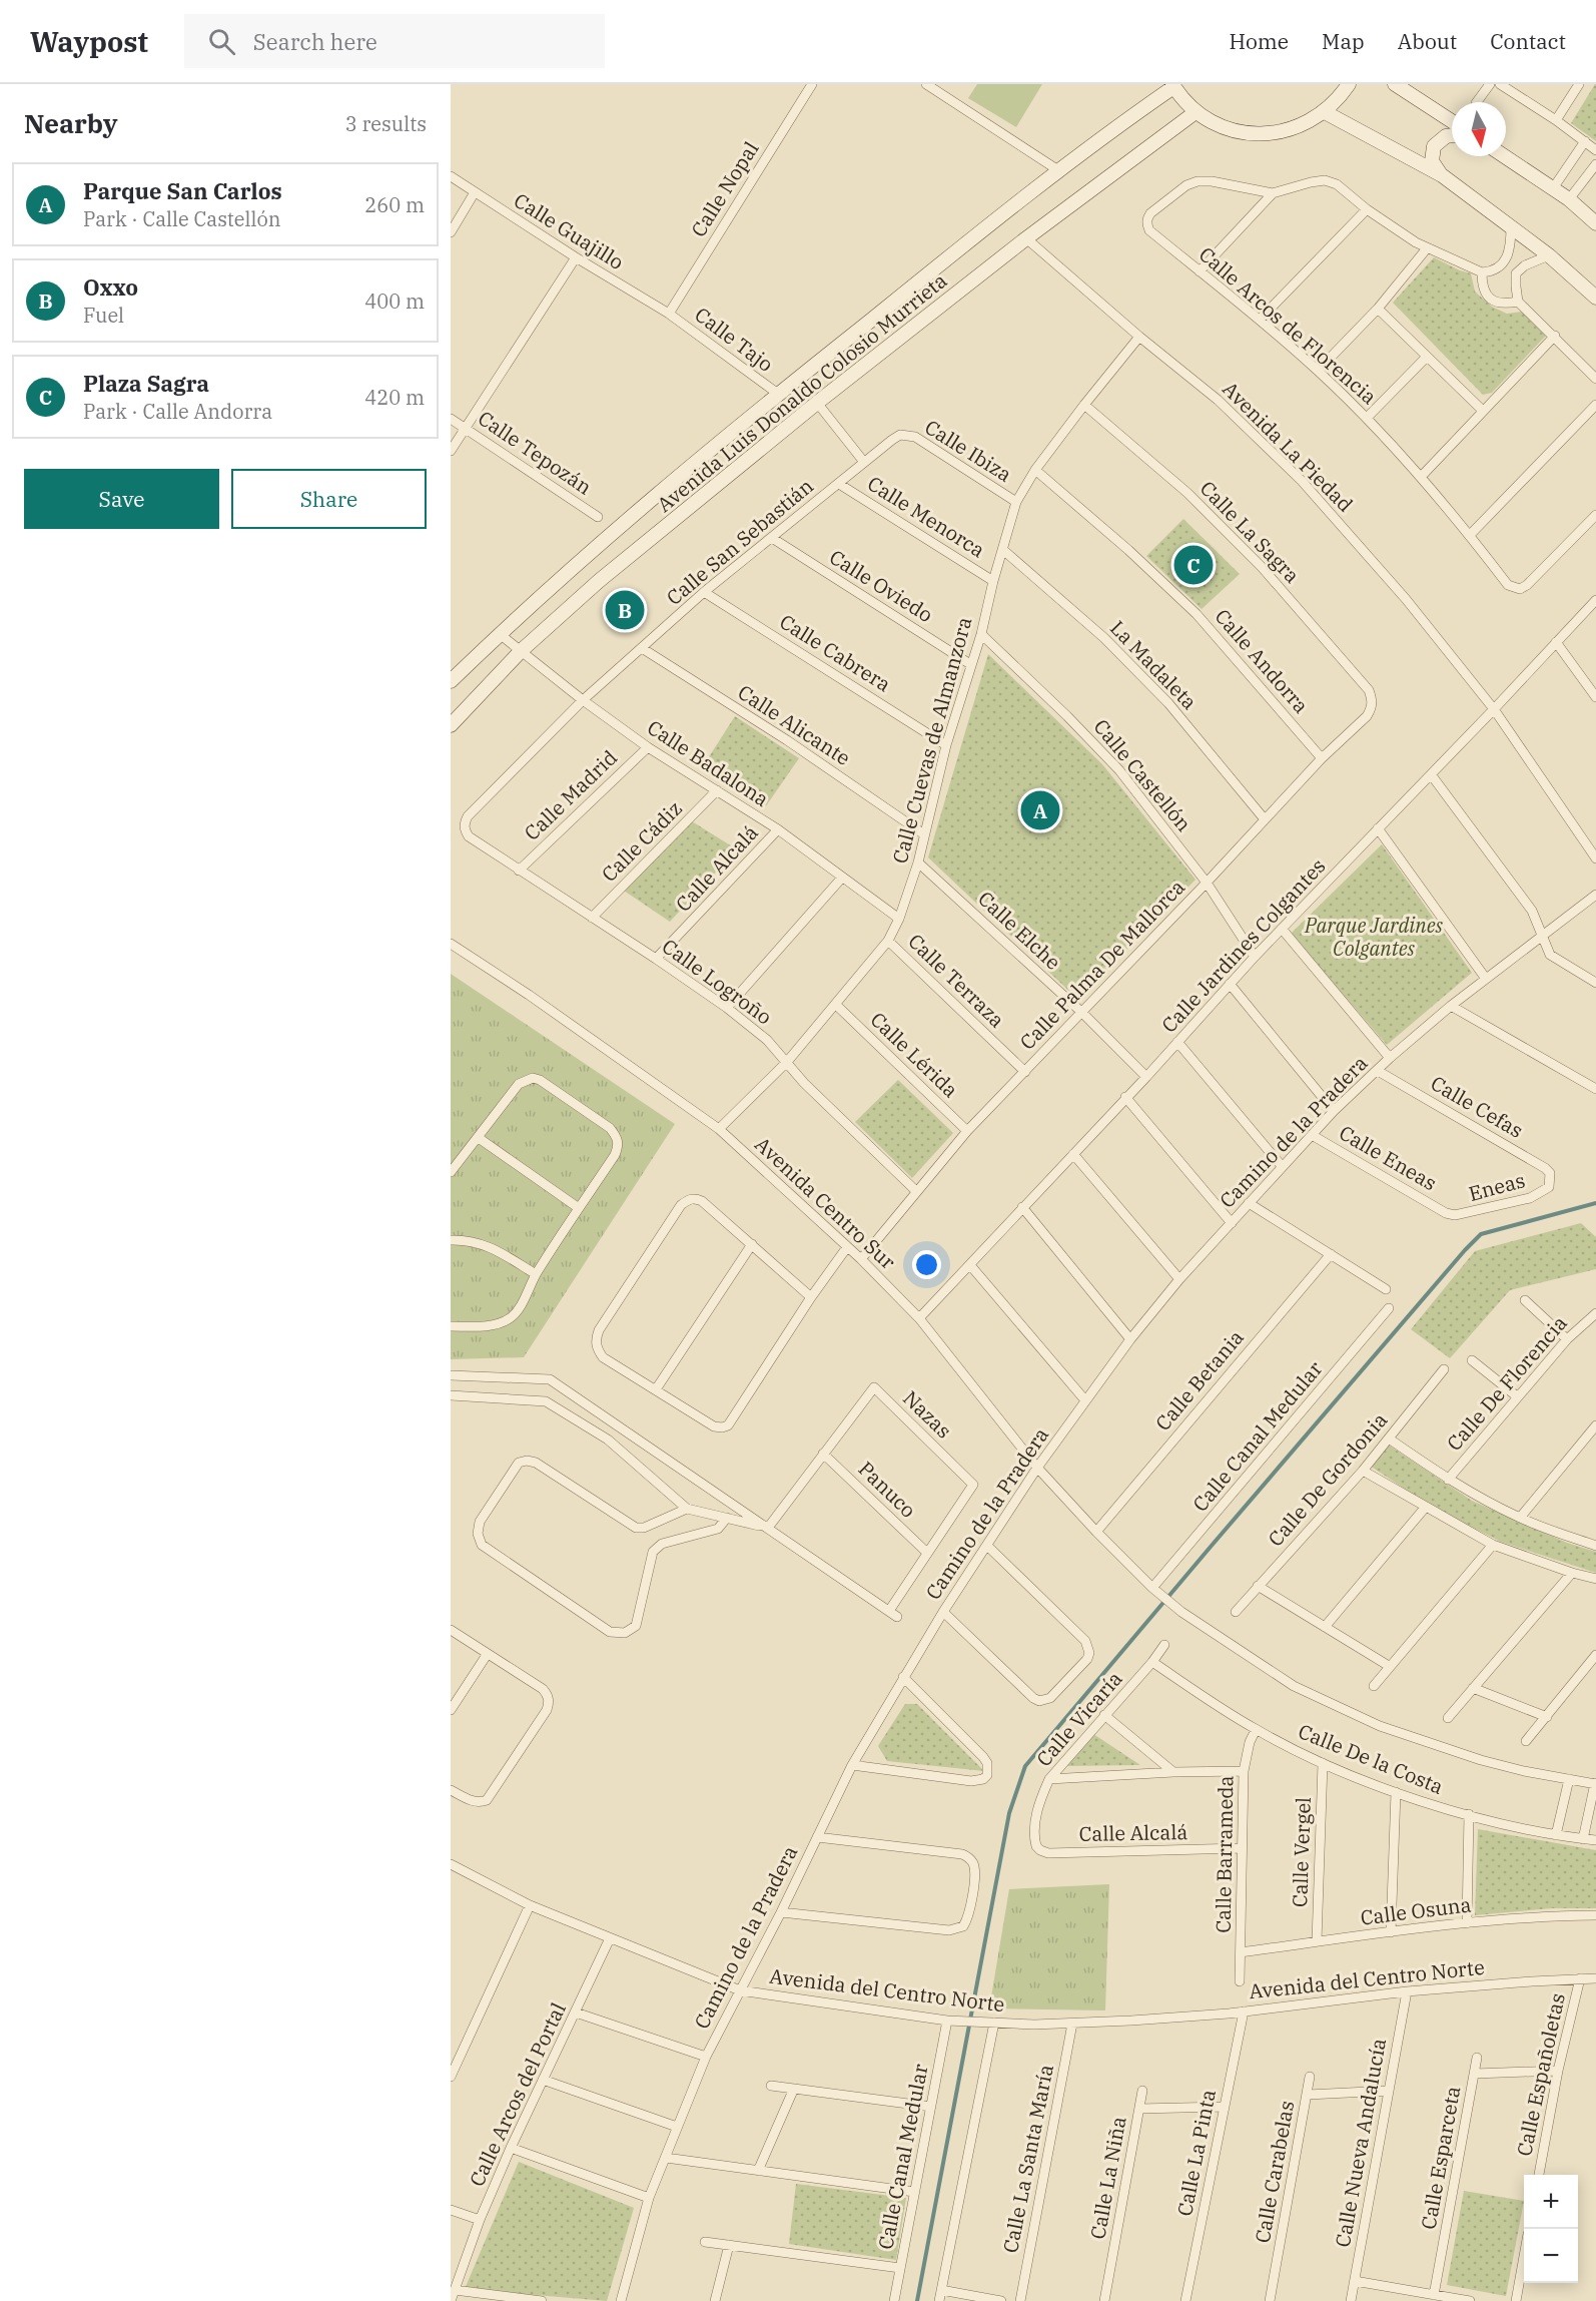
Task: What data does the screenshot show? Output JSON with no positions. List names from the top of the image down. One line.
{"streets":{"main road":["Avenida Luis Donaldo Colosio Murrieta"],"street":["Calle Nopal","Calle Guajillo","Calle Arcos de Florencia","Calle Tajo","Avenida La Piedad","Calle Ibiza","Calle Tepozán","Calle Menorca","Calle La Sagra","Calle San Sebastián","Calle Oviedo","Calle Cabrera","Calle Andorra","La Madaleta","Calle Alicante","Calle Cuevas de Almanzora","Calle Badalona","Calle Castellón","Calle Madrid","Calle Cádiz","Calle Alcalá","Calle Elche","Calle Jardines Colgantes","Calle Palma De Mallorca","Calle Terraza","Calle Logroño","Calle Lérida","Calle Cefas","Camino de la Pradera","Calle Eneas","Eneas","Avenida Centro Sur","Calle Betania","Calle De Florencia","Nazas","Calle Canal Medular","Calle De Gordonia","Panuco","Calle Vicaría","Calle De la Costa","Calle Vergel","Calle Barrameda","Calle Osuna","Avenida del Centro Norte","Calle Españoletas","Calle Arcos del Portal","Calle Nueva Andalucía","Calle La Pinta","Calle Esparceta","Calle La Santa María","Calle Carabelas","Calle La Niña"]},"crossings":[["Calle Nopal","Calle Guajillo"],["Calle Nopal","Calle Tajo"],["Calle Guajillo","Calle Tajo"],["Calle Tajo","Avenida Luis Donaldo Colosio Murrieta"],["Avenida Luis Donaldo Colosio Murrieta","Avenida La Piedad"],["Avenida Luis Donaldo Colosio Murrieta","Calle Badalona"],["Avenida La Piedad","Calle Cuevas de Almanzora"],["Avenida La Piedad","Calle Jardines Colgantes"],["Calle Ibiza","Calle San Sebastián"],["Calle Ibiza","Calle Cuevas de Almanzora"],["Calle Menorca","Calle San Sebastián"],["Calle Menorca","Calle Cuevas de Almanzora"],["Calle La Sagra","Calle Cuevas de Almanzora"],["Calle La Sagra","Calle Palma De Mallorca"],["Calle San Sebastián","Calle Oviedo"],["Calle San Sebastián","Calle Cabrera"],["Calle San Sebastián","Calle Alicante"],["Calle San Sebastián","Calle Badalona"],["Calle San Sebastián","Calle Logroño"],["Calle Oviedo","Calle Cuevas de Almanzora"],["Calle Cabrera","Calle Cuevas de Almanzora"],["Calle Andorra","Calle Cuevas de Almanzora"],["Calle Andorra","Calle Palma De Mallorca"],["La Madaleta","Calle Cuevas de Almanzora"],["La Madaleta","Calle Palma De Mallorca"],["Calle Alicante","Calle Cuevas de Almanzora"],["Calle Cuevas de Almanzora","Calle Badalona"],["Calle Cuevas de Almanzora","Calle Castellón"],["Calle Cuevas de Almanzora","Calle Elche"],["Calle Cuevas de Almanzora","Calle Terraza"],["Calle Cuevas de Almanzora","Calle Logroño"],["Calle Cuevas de Almanzora","Calle Lérida"],["Calle Cuevas de Almanzora","Avenida Centro Sur"],["Calle Badalona","Calle Madrid"],["Calle Badalona","Calle Cádiz"],["Calle Badalona","Calle Alcalá"],["Calle Castellón","Calle Jardines Colgantes"],["Calle Castellón","Calle Palma De Mallorca"],["Calle Madrid","Calle Logroño"],["Calle Cádiz","Calle Logroño"],["Calle Alcalá","Calle Logroño"],["Calle Alcalá","Calle Vicaría"],["Calle Alcalá","Calle Barrameda"],["Calle Elche","Calle Jardines Colgantes"],["Calle Elche","Calle Palma De Mallorca"],["Calle Jardines Colgantes","Avenida Centro Sur"],["Calle Palma De Mallorca","Calle Terraza"],["Calle Palma De Mallorca","Calle Logroño"],["Calle Palma De Mallorca","Calle Lérida"],["Calle Palma De Mallorca","Avenida Centro Sur"],["Calle Cefas","Camino de la Pradera"],["Calle Cefas","Eneas"],["Camino de la Pradera","Calle Eneas"],["Camino de la Pradera","Avenida Centro Sur"],["Camino de la Pradera","Avenida del Centro Norte"],["Calle Eneas","Eneas"],["Avenida Centro Sur","Calle Betania"],["Avenida Centro Sur","Calle Canal Medular"],["Nazas","Panuco"],["Calle Canal Medular","Avenida del Centro Norte"],["Calle Vicaría","Calle De la Costa"],["Calle De la Costa","Calle Vergel"],["Calle De la Costa","Calle Barrameda"],["Calle Vergel","Calle Osuna"],["Calle Barrameda","Calle Osuna"],["Avenida del Centro Norte","Calle Españoletas"],["Avenida del Centro Norte","Calle Arcos del Portal"],["Avenida del Centro Norte","Calle Nueva Andalucía"],["Avenida del Centro Norte","Calle La Pinta"],["Avenida del Centro Norte","Calle La Santa María"],["Calle Españoletas","Calle Esparceta"],["Calle Nueva Andalucía","Calle Carabelas"],["Calle La Pinta","Calle La Niña"]],"parks":["Parque Jardines Colgantes"],"north":"bottom","page":{"header":"Waypost","search":"Search here","nav":["Home","Map","About","Contact"],"heading":["Nearby","3 results"],"list":[{"mark":"A","name":"Parque San Carlos","note":"Park · Calle Castellón","value":"260 m"},{"mark":"B","name":"Oxxo","note":"Fuel","value":"400 m"},{"mark":"C","name":"Plaza Sagra","note":"Park · Calle Andorra","value":"420 m"}],"buttons":["Save","Share"],"pins":["C","B","A"],"map_buttons":["+","−"]}}
